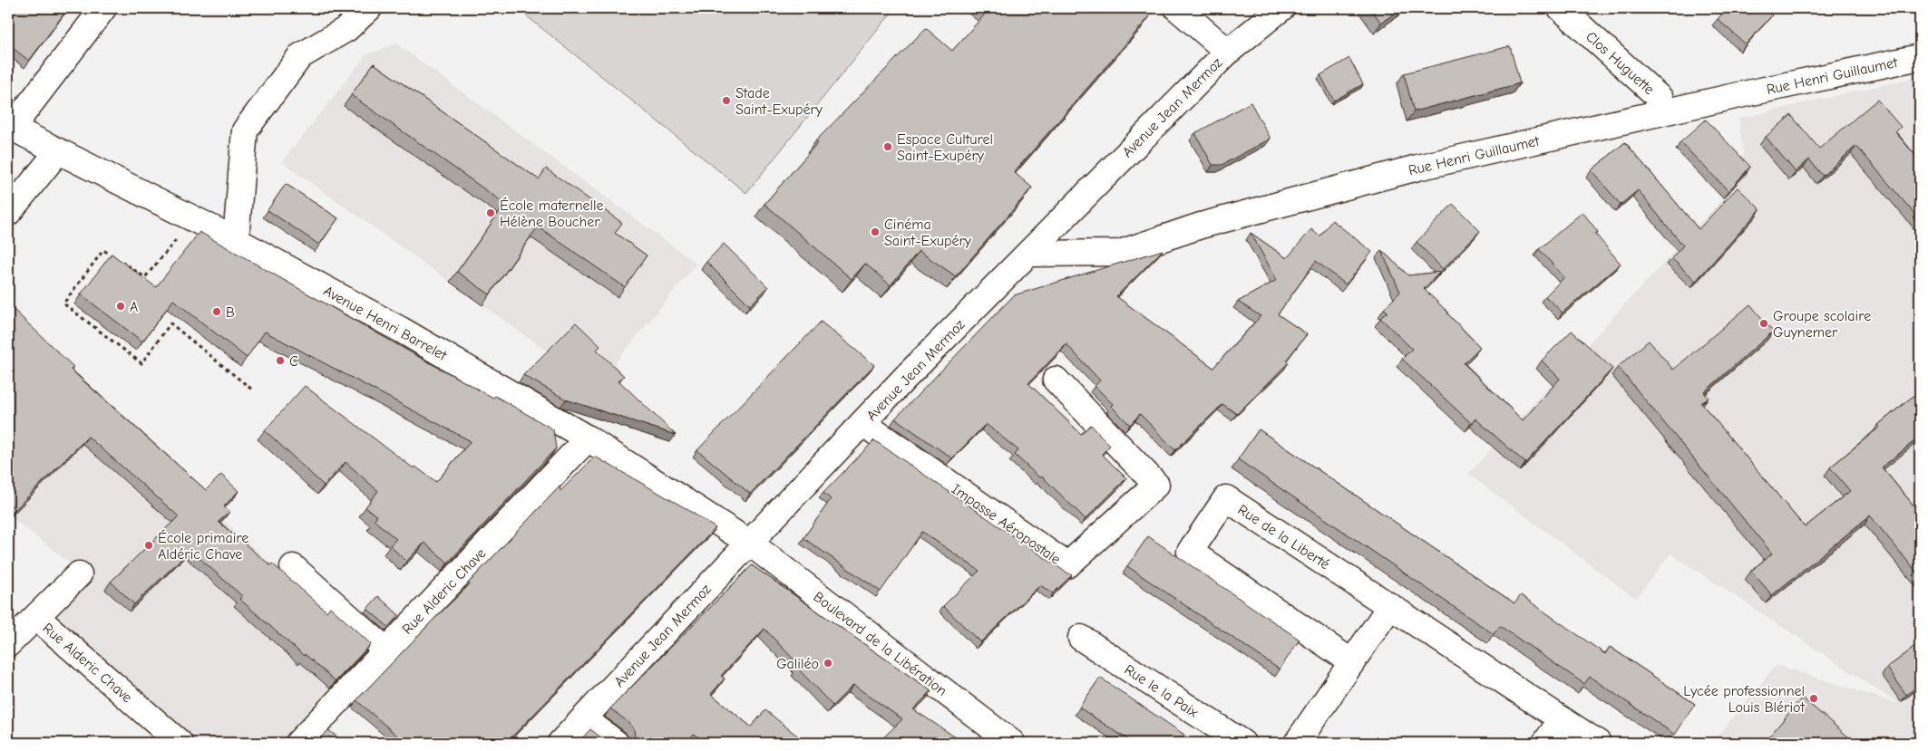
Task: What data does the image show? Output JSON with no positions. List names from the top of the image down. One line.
{"streets":{"street":["Clos Huguette","Rue Henri Guillaumet","Avenue Jean Mermoz","Avenue Henri Barrelet","Impasse Aéropostale","Rue de la Liberté","Rue Alderic Chave","Boulevard de la Libération","Rue le la Paix"]},"crossings":[["Rue Henri Guillaumet","Avenue Jean Mermoz"],["Avenue Jean Mermoz","Avenue Henri Barrelet"],["Avenue Jean Mermoz","Impasse Aéropostale"],["Avenue Jean Mermoz","Boulevard de la Libération"],["Avenue Henri Barrelet","Rue Alderic Chave"],["Avenue Henri Barrelet","Boulevard de la Libération"]],"places":["Stade Saint-Exupéry","Espace Culturel Saint-Exupéry","École maternelle Hélène Boucher","Cinéma Saint-Exupéry","A","B","Groupe scolaire Guynemer","C","École primaire Aldéric Chave","Galiléo","Lycée professionnel Louis Blériot"]}
